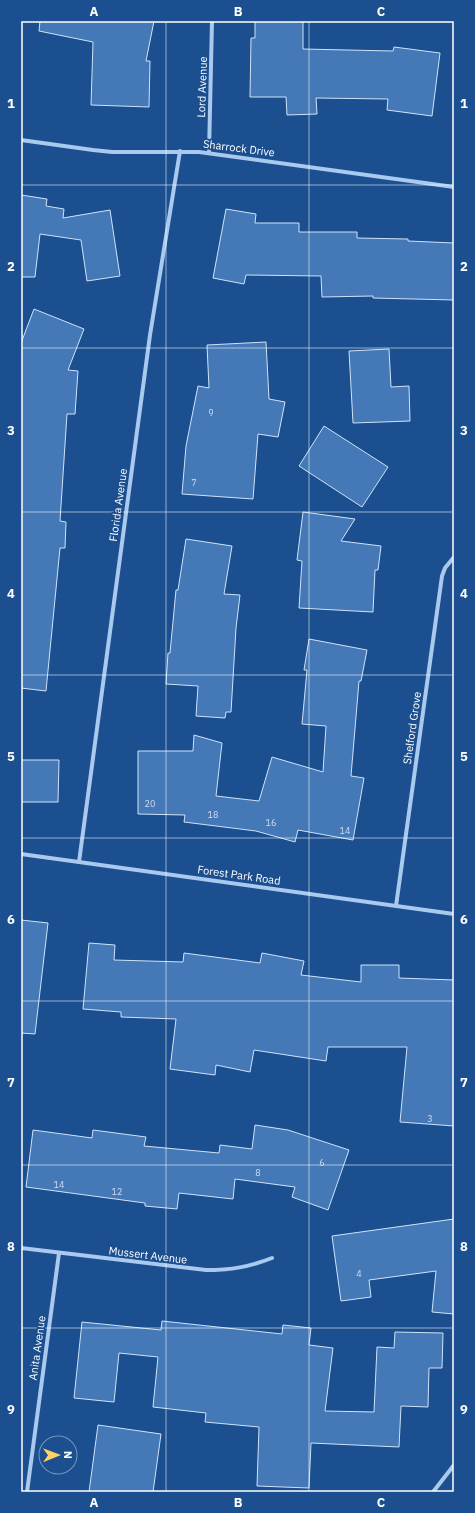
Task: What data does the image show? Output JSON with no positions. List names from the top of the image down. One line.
{"streets":{"street":["Lord Avenue","Sharrock Drive","Florida Avenue","Shelford Grove","Forest Park Road","Mussert Avenue","Anita Avenue"]},"crossings":[["Lord Avenue","Sharrock Drive"],["Sharrock Drive","Florida Avenue"],["Florida Avenue","Forest Park Road"],["Shelford Grove","Forest Park Road"],["Mussert Avenue","Anita Avenue"]],"house_numbers":["9","7","20","18","16","14","3","6","8","14","12","4"],"north":"right","grid":{"columns":["A","B","C"],"rows":["1","2","3","4","5","6","7","8","9"]}}
